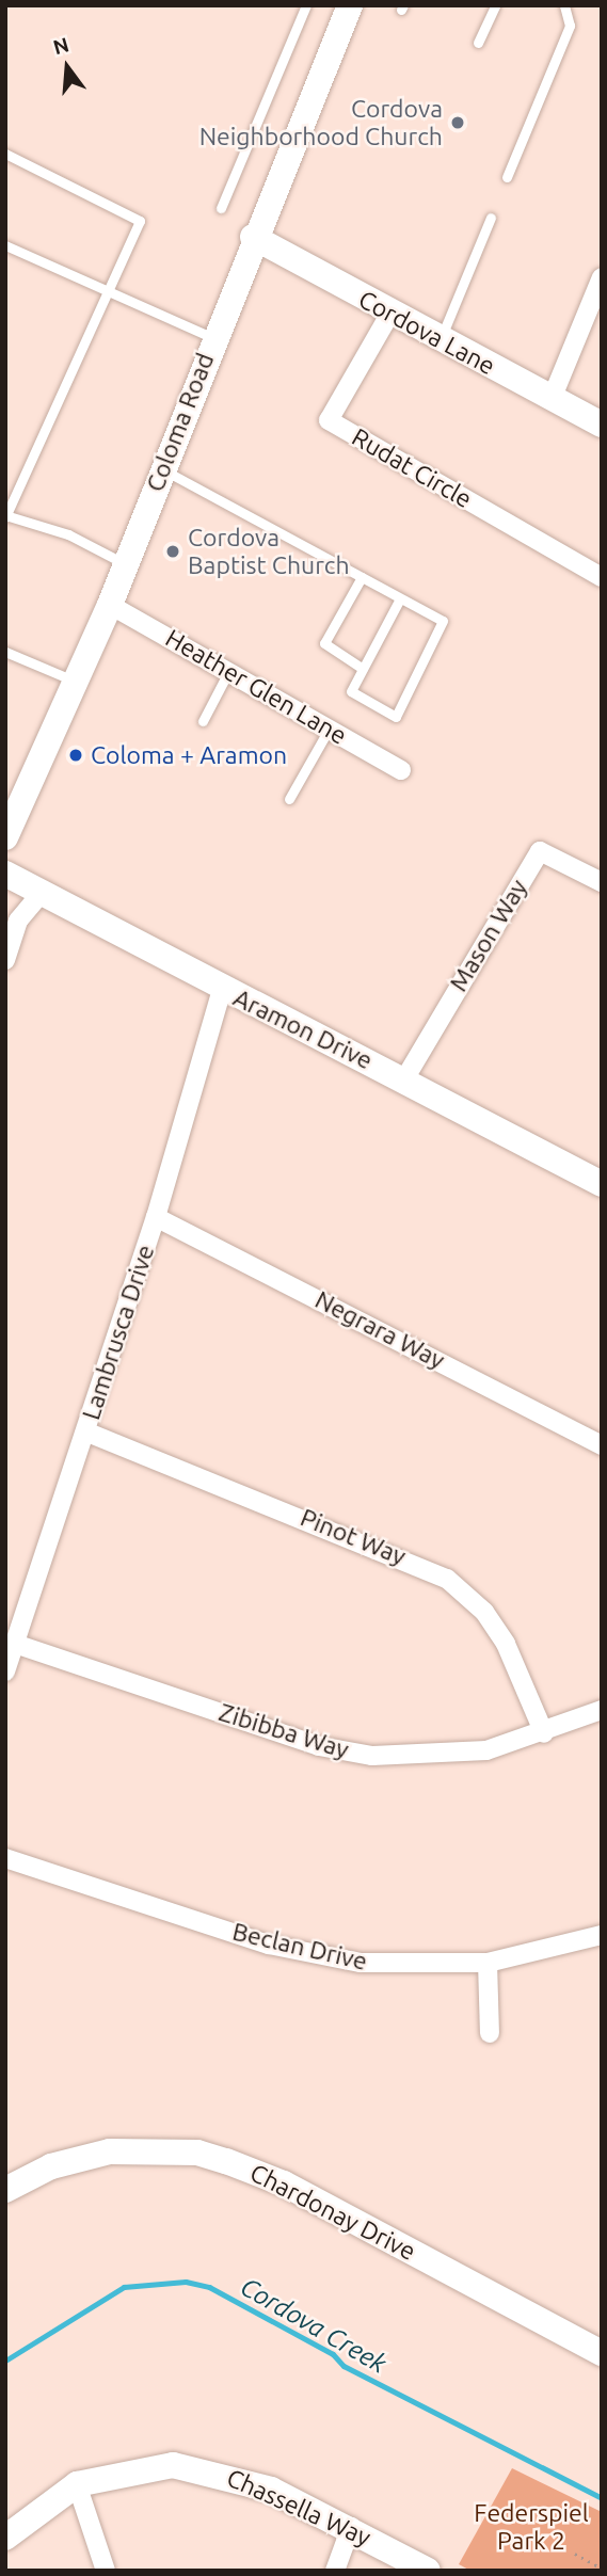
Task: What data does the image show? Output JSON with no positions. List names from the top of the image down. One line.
{"streets":{"street":["Cordova Lane","Coloma Road","Rudat Circle","Heather Glen Lane","Mason Way","Aramon Drive","Negrara Way","Lambrusca Drive","Pinot Way","Zibibba Way","Beclan Drive","Chardonay Drive","Chassella Way"]},"crossings":[["Cordova Lane","Coloma Road"],["Cordova Lane","Rudat Circle"],["Coloma Road","Heather Glen Lane"],["Mason Way","Aramon Drive"],["Aramon Drive","Lambrusca Drive"],["Negrara Way","Lambrusca Drive"],["Lambrusca Drive","Pinot Way"],["Lambrusca Drive","Zibibba Way"],["Pinot Way","Zibibba Way"]],"water":["Cordova Creek"],"parks":["Federspiel Park 2"],"places":["Cordova Neighborhood Church","Cordova Baptist Church","Coloma + Aramon"],"north":"top"}
